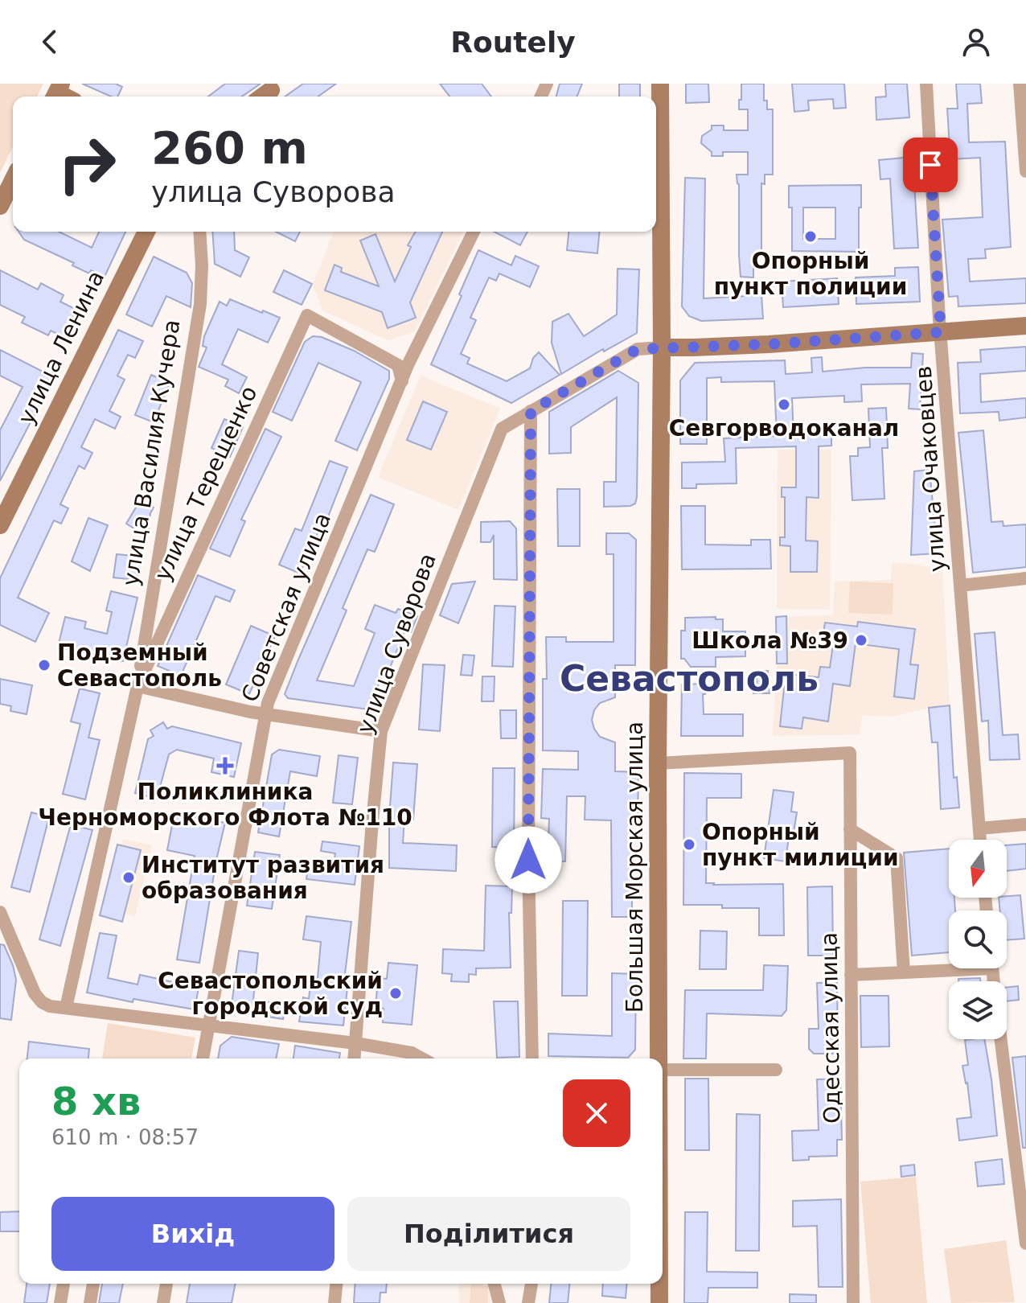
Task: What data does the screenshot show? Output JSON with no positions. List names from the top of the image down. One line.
{"streets":{"main road":["улица Ленина","Большая Морская улица"],"street":["улица Василия Кучера","улица Очаковцев","улица Терещенко","Советская улица","улица Суворова","Одесская улица"]},"crossings":[["улица Василия Кучера","улица Терещенко"],["улица Терещенко","Советская улица"],["улица Суворова","Большая Морская улица"],["Большая Морская улица","Одесская улица"]],"districts":["Севастополь"],"places":{"other":["Опорный пункт полиции","Севгорводоканал","Школа №39","Подземный Севастополь","Опорный пункт милиции","Институт развития образования","Севастопольский городской суд"],"health":["Поликлиника Черноморского Флота №110"]},"north":"bottom","page":{"header":"Routely","turn":["260 m","улица Суворова"],"heading":["8 хв","610 m · 08:57"],"buttons":["Вихід","Поділитися"]}}
